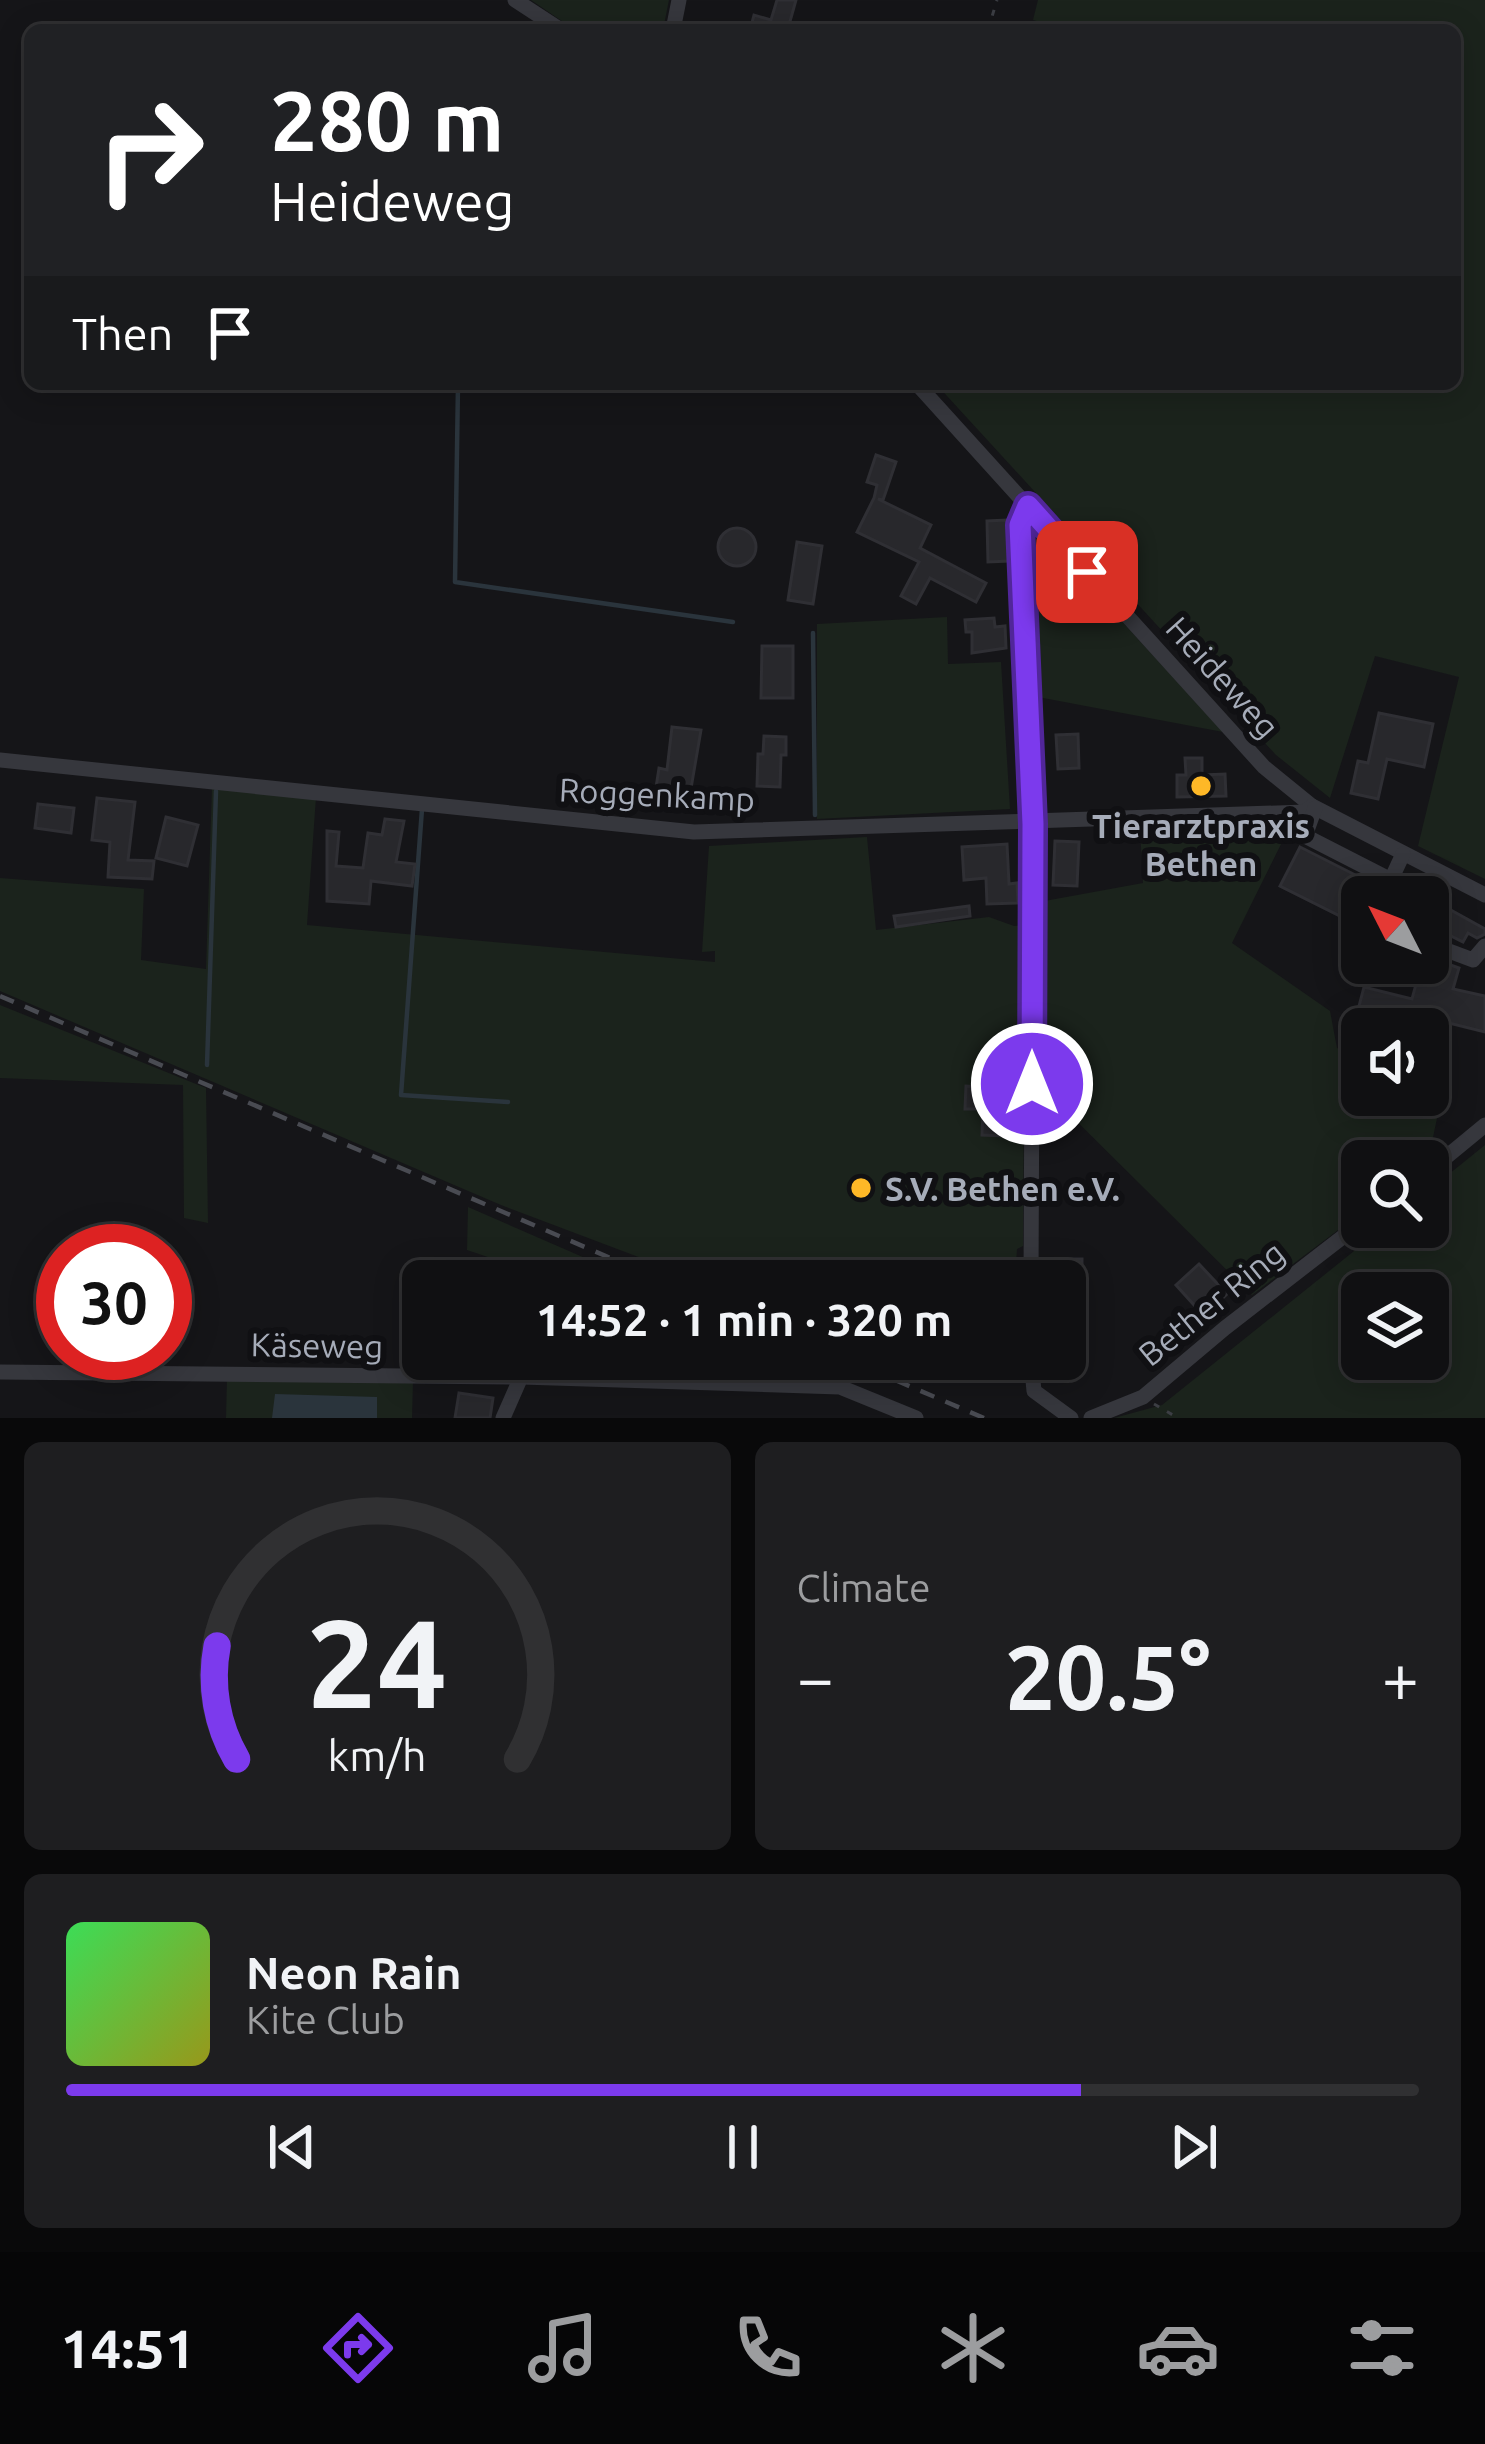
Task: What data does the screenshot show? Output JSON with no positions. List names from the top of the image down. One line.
{"streets":{"street":["Heideweg","Roggenkamp","Bether Ring","Käseweg"]},"crossings":[["Heideweg","Roggenkamp"]],"places":["Tierarztpraxis Bethen","S.V. Bethen e.V."],"north":"top left","page":{"turn":["280 m","Heideweg"],"then":"Then","limit":"30","trip":"14:52 · 1 min · 320 m","tile":"Climate","heat":["−","20.5°","+"],"song":["Neon Rain","Kite Club"],"tabs":"14:51","gauge":["24","km/h"]}}
